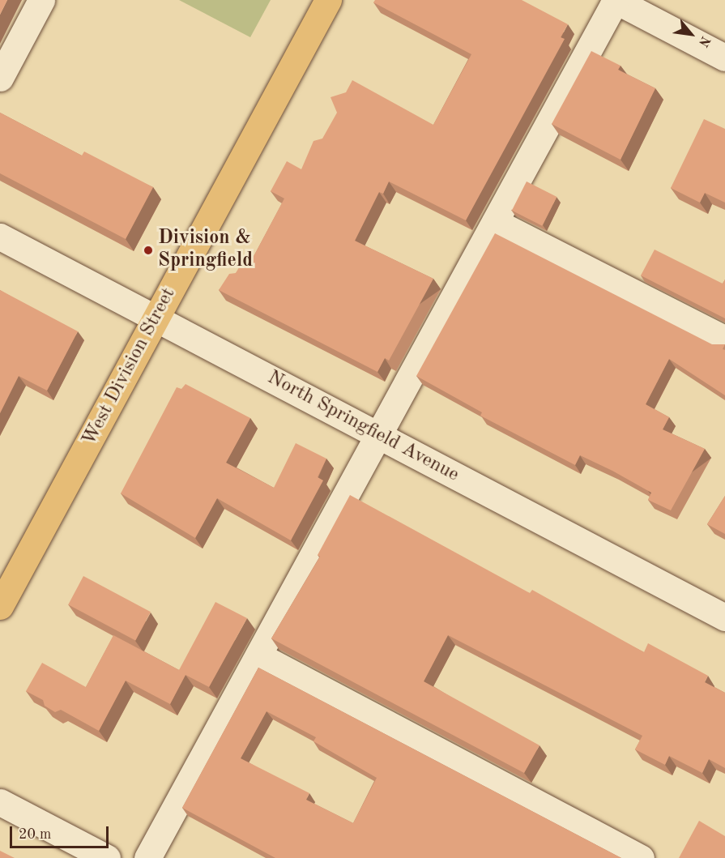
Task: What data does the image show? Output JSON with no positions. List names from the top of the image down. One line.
{"streets":{"main road":["West Division Street"],"street":["North Springfield Avenue"]},"crossings":[["West Division Street","North Springfield Avenue"]],"places":["Division & Springfield"],"scale_bar":"20 m","north":"bottom right"}
